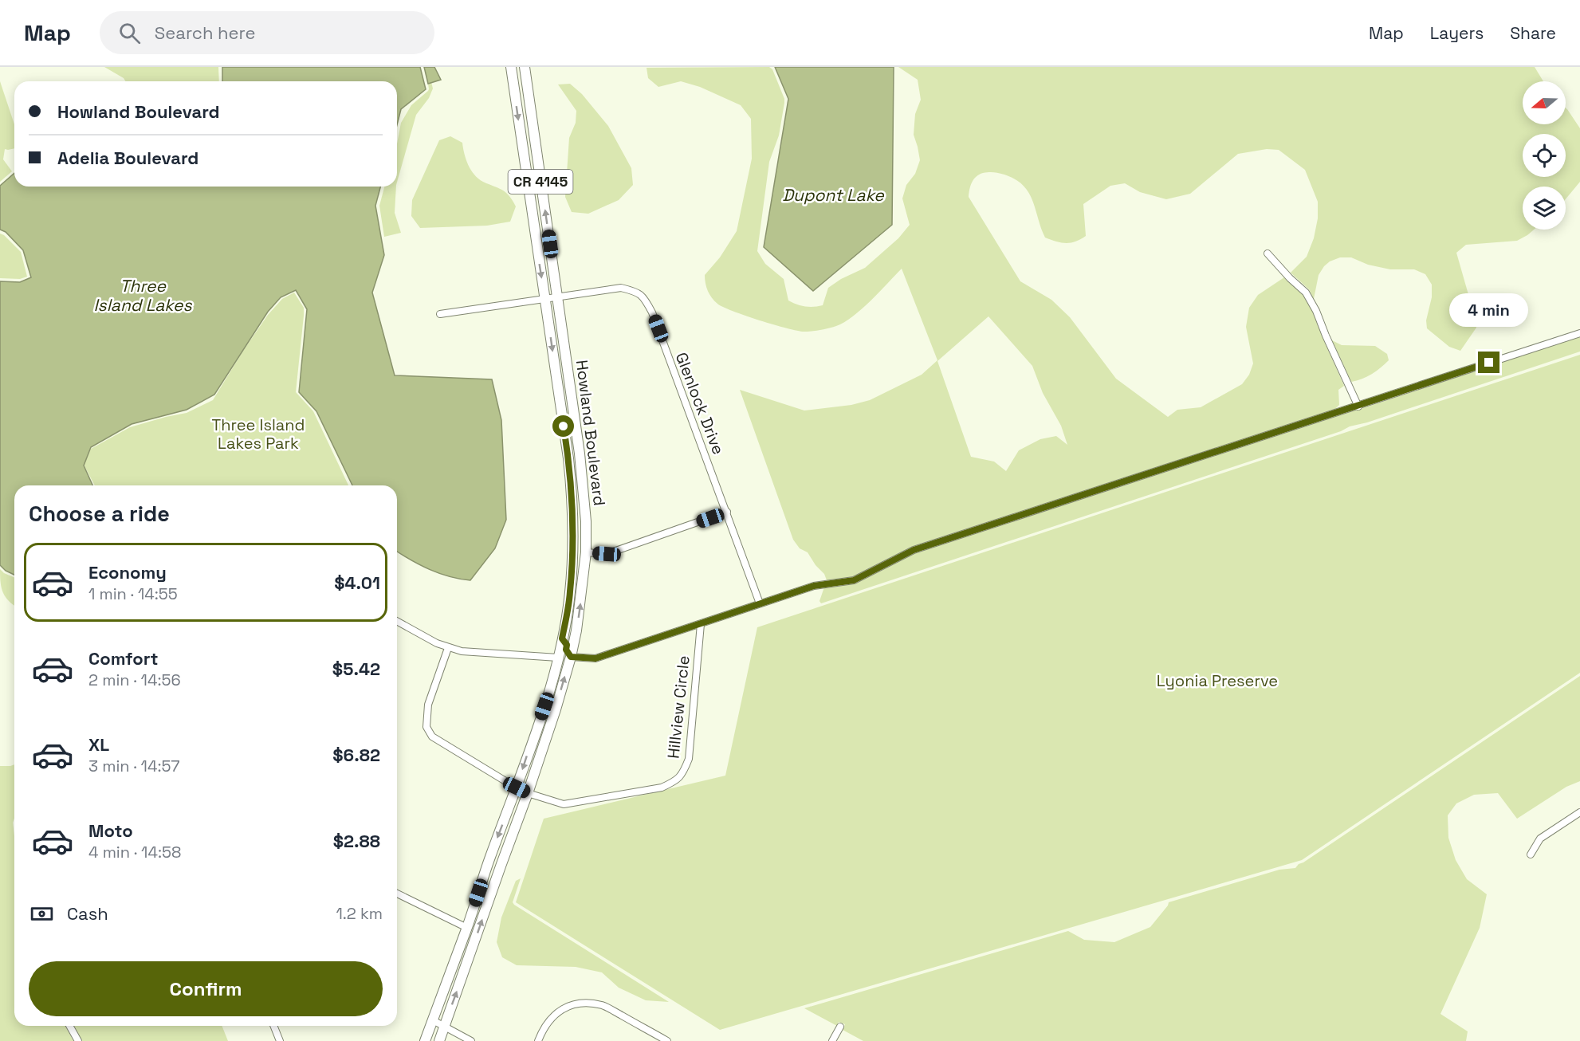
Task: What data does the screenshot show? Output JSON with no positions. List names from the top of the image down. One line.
{"streets":{"main road":["CR 4145","Howland Boulevard"],"street":["Glenlock Drive","Hillview Circle"]},"crossings":[["Glenlock Drive","Howland Boulevard"],["Howland Boulevard","Hillview Circle"]],"water":["Dupont Lake","Three Island Lakes"],"parks":["Three Island Lakes Park","Lyonia Preserve"],"north":"left","page":{"header":"Map","search":"Search here","nav":["Map","Layers","Share"],"banner":["Howland Boulevard","Adelia Boulevard"],"bubble":"4 min","heading":"Choose a ride","list":[{"name":"Economy","note":"1 min · 14:55","value":"$4.01"},{"name":"Comfort","note":"2 min · 14:56","value":"$5.42"},{"name":"XL","note":"3 min · 14:57","value":"$6.82"},{"name":"Moto","note":"4 min · 14:58","value":"$2.88"}],"pay":["Cash","1.2 km"],"buttons":"Confirm"}}
